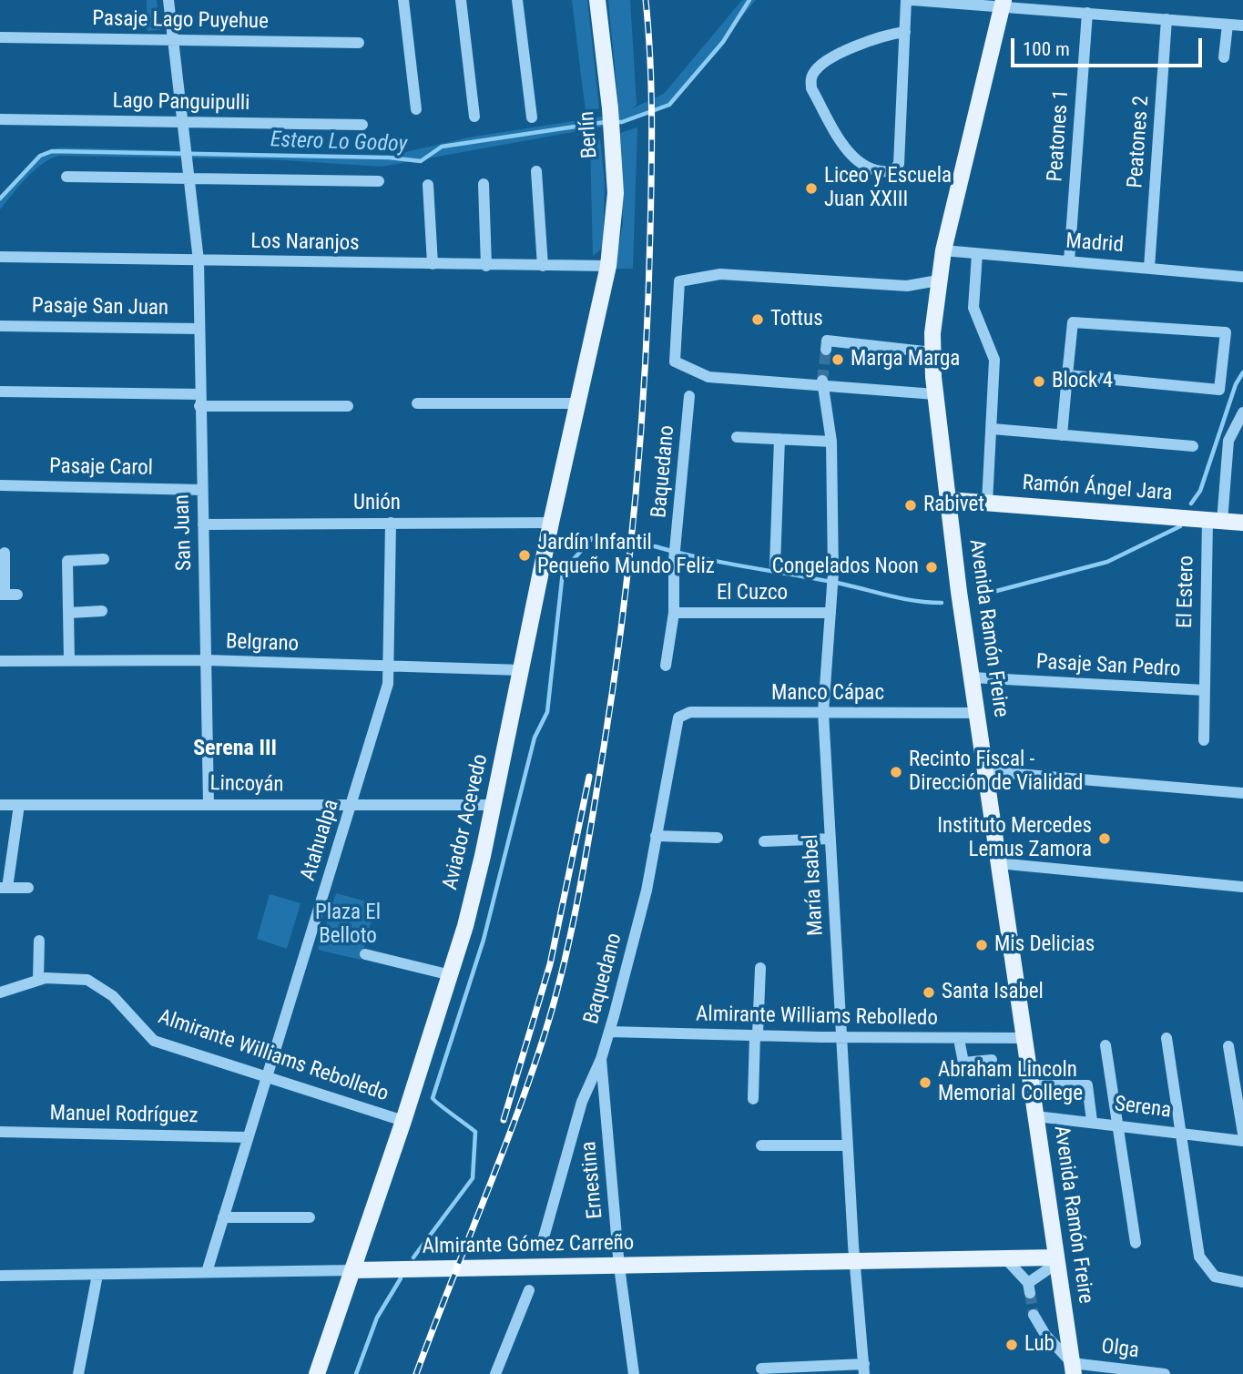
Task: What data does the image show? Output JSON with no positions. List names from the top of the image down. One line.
{"streets":{"main road":["Berlín","Ramón Ángel Jara","Avenida Ramón Freire","Aviador Acevedo","Almirante Gómez Carreño"],"street":["Pasaje Lago Puyehue","Lago Panguipulli","Peatones 1","Peatones 2","Los Naranjos","Madrid","Pasaje San Juan","Pasaje Carol","Baquedano","Unión","San Juan","El Estero","El Cuzco","Belgrano","Pasaje San Pedro","Manco Cápac","Lincoyán","Atahualpa","María Isabel","Almirante Williams Rebolledo","Serena","Manuel Rodríguez","Ernestina","Olga"]},"crossings":[["Pasaje Lago Puyehue","San Juan"],["Lago Panguipulli","San Juan"],["Berlín","Los Naranjos"],["Berlín","Aviador Acevedo"],["Peatones 1","Madrid"],["Peatones 2","Madrid"],["Los Naranjos","San Juan"],["Los Naranjos","Aviador Acevedo"],["Madrid","Avenida Ramón Freire"],["Pasaje San Juan","San Juan"],["Pasaje Carol","San Juan"],["Baquedano","El Cuzco"],["Baquedano","Manco Cápac"],["Baquedano","Almirante Williams Rebolledo"],["Baquedano","Ernestina"],["Ramón Ángel Jara","El Estero"],["Ramón Ángel Jara","Avenida Ramón Freire"],["Unión","San Juan"],["Unión","Aviador Acevedo"],["Unión","Atahualpa"],["San Juan","Belgrano"],["San Juan","Lincoyán"],["El Estero","Pasaje San Pedro"],["El Cuzco","María Isabel"],["Avenida Ramón Freire","Pasaje San Pedro"],["Avenida Ramón Freire","Manco Cápac"],["Avenida Ramón Freire","Almirante Williams Rebolledo"],["Avenida Ramón Freire","Serena"],["Avenida Ramón Freire","Almirante Gómez Carreño"],["Avenida Ramón Freire","Olga"],["Belgrano","Aviador Acevedo"],["Belgrano","Atahualpa"],["Manco Cápac","María Isabel"],["Lincoyán","Aviador Acevedo"],["Lincoyán","Atahualpa"],["Aviador Acevedo","Almirante Williams Rebolledo"],["Aviador Acevedo","Almirante Gómez Carreño"],["Atahualpa","Almirante Williams Rebolledo"],["Atahualpa","Manuel Rodríguez"],["Atahualpa","Almirante Gómez Carreño"],["María Isabel","Almirante Williams Rebolledo"],["María Isabel","Almirante Gómez Carreño"],["Ernestina","Almirante Gómez Carreño"]],"districts":["Serena III"],"water":["Estero Lo Godoy"],"parks":["Plaza El Belloto"],"places":["Liceo y Escuela Juan XXIII","Tottus","Marga Marga","Block 4","Rabivet","Jardín Infantil Pequeño Mundo Feliz","Congelados Noon","Recinto Fiscal - Dirección de Vialidad","Instituto Mercedes Lemus Zamora","Mis Delicias","Santa Isabel","Abraham Lincoln Memorial College","Lub"],"scale_bar":"100 m"}
